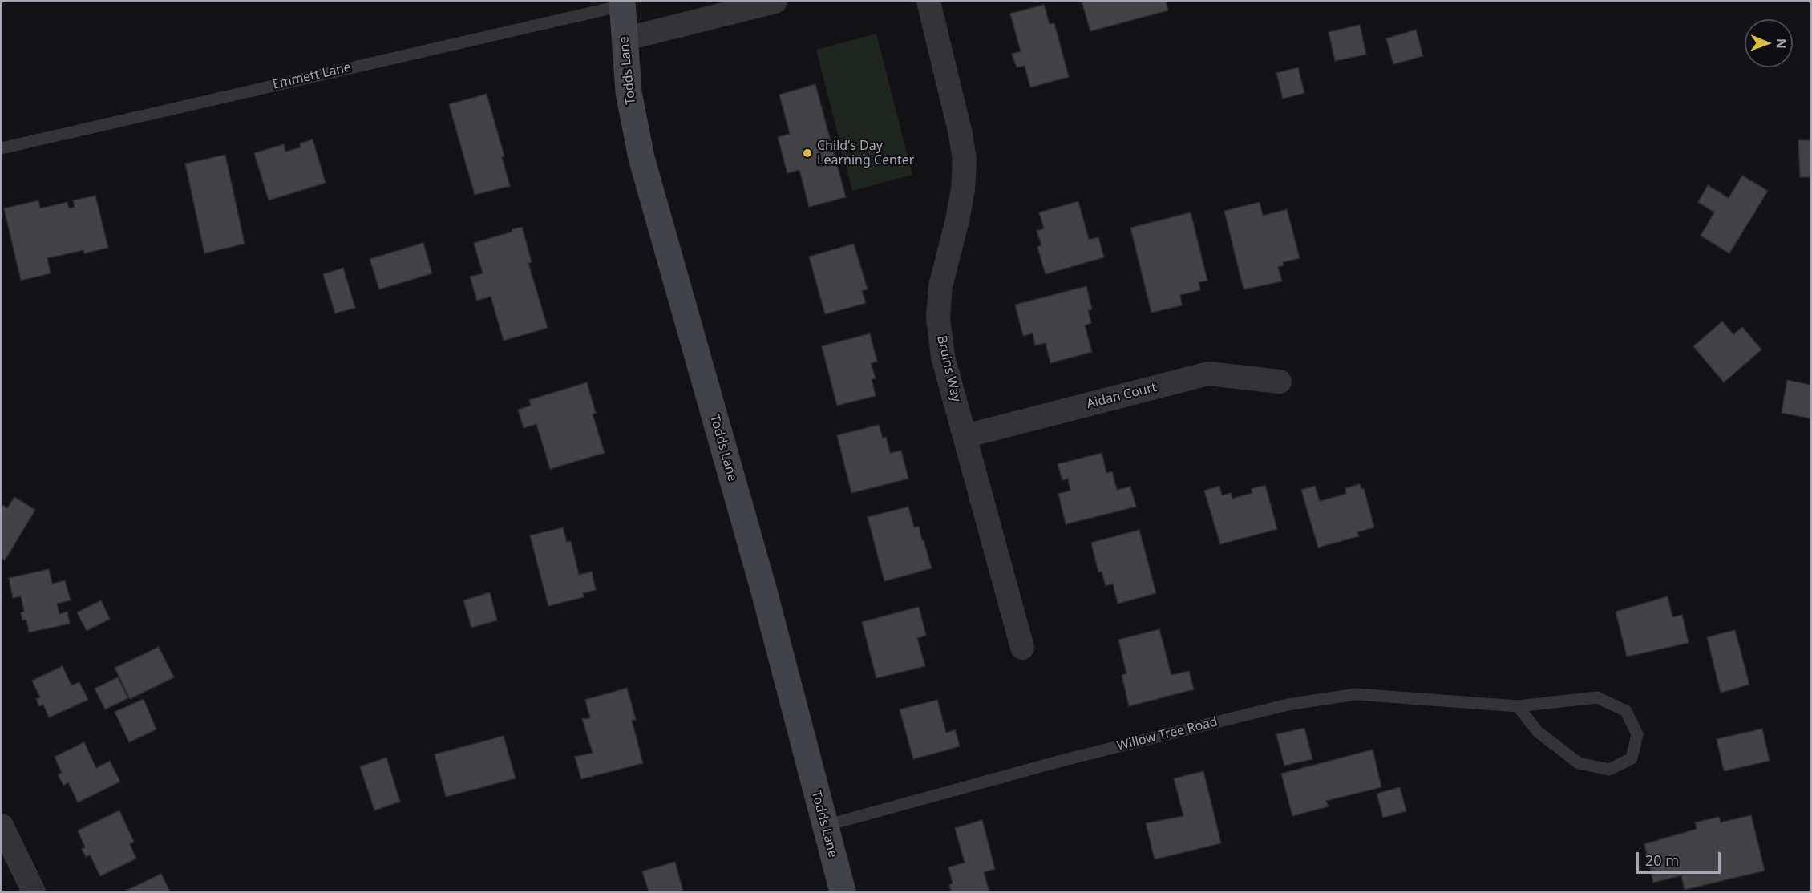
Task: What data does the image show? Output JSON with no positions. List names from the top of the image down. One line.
{"streets":{"main road":["Todds Lane"],"street":["Bruins Way","Aidan Court"],"lane":["Emmett Lane","Willow Tree Road"]},"crossings":[["Todds Lane","Emmett Lane"],["Todds Lane","Willow Tree Road"],["Bruins Way","Aidan Court"]],"places":["Child's Day Learning Center"],"scale_bar":"20 m","north":"right"}
